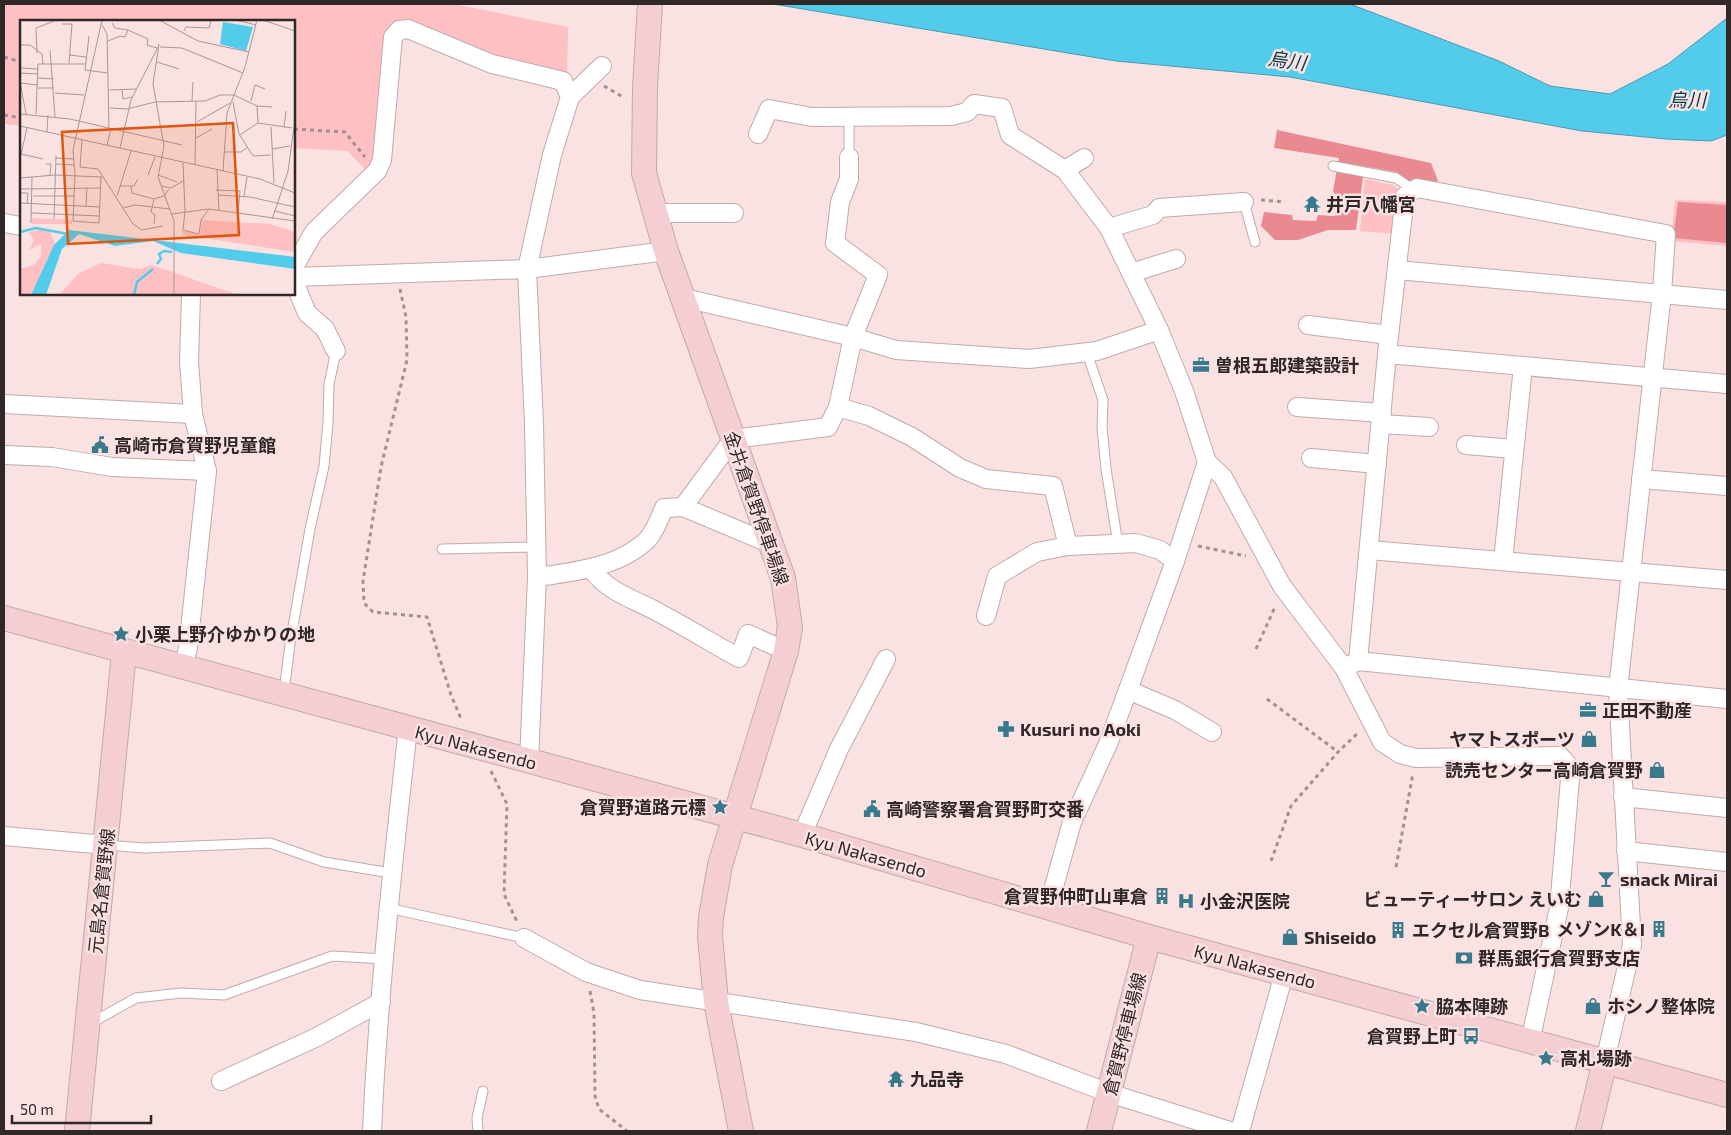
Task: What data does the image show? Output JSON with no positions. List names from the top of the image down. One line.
{"streets":{"main road":["金井倉賀野停車場線","Kyu Nakasendo","元島名倉賀野線","倉賀野停車場線"]},"crossings":[["金井倉賀野停車場線","Kyu Nakasendo"],["Kyu Nakasendo","元島名倉賀野線"],["Kyu Nakasendo","倉賀野停車場線"]],"water":["烏川"],"places":{"temple":["井戸八幡宮","九品寺"],"office":["曽根五郎建築設計","正田不動産"],"public building":["高崎市倉賀野児童館","高崎警察署倉賀野町交番"],"place":["小栗上野介ゆかりの地","倉賀野道路元標","脇本陣跡","高札場跡"],"pharmacy":["Kusuri no Aoki"],"shop":["ヤマトスポーツ","読売センター高崎倉賀野","ビューティーサロン えいむ","Shiseido","ホシノ整体院"],"bar":["snack Mirai"],"building":["倉賀野仲町山車倉","メゾンK＆I","エクセル倉賀野B"],"hospital":["小金沢医院"],"bank":["群馬銀行倉賀野支店"],"bus stop":["倉賀野上町"]},"scale_bar":"50 m"}
